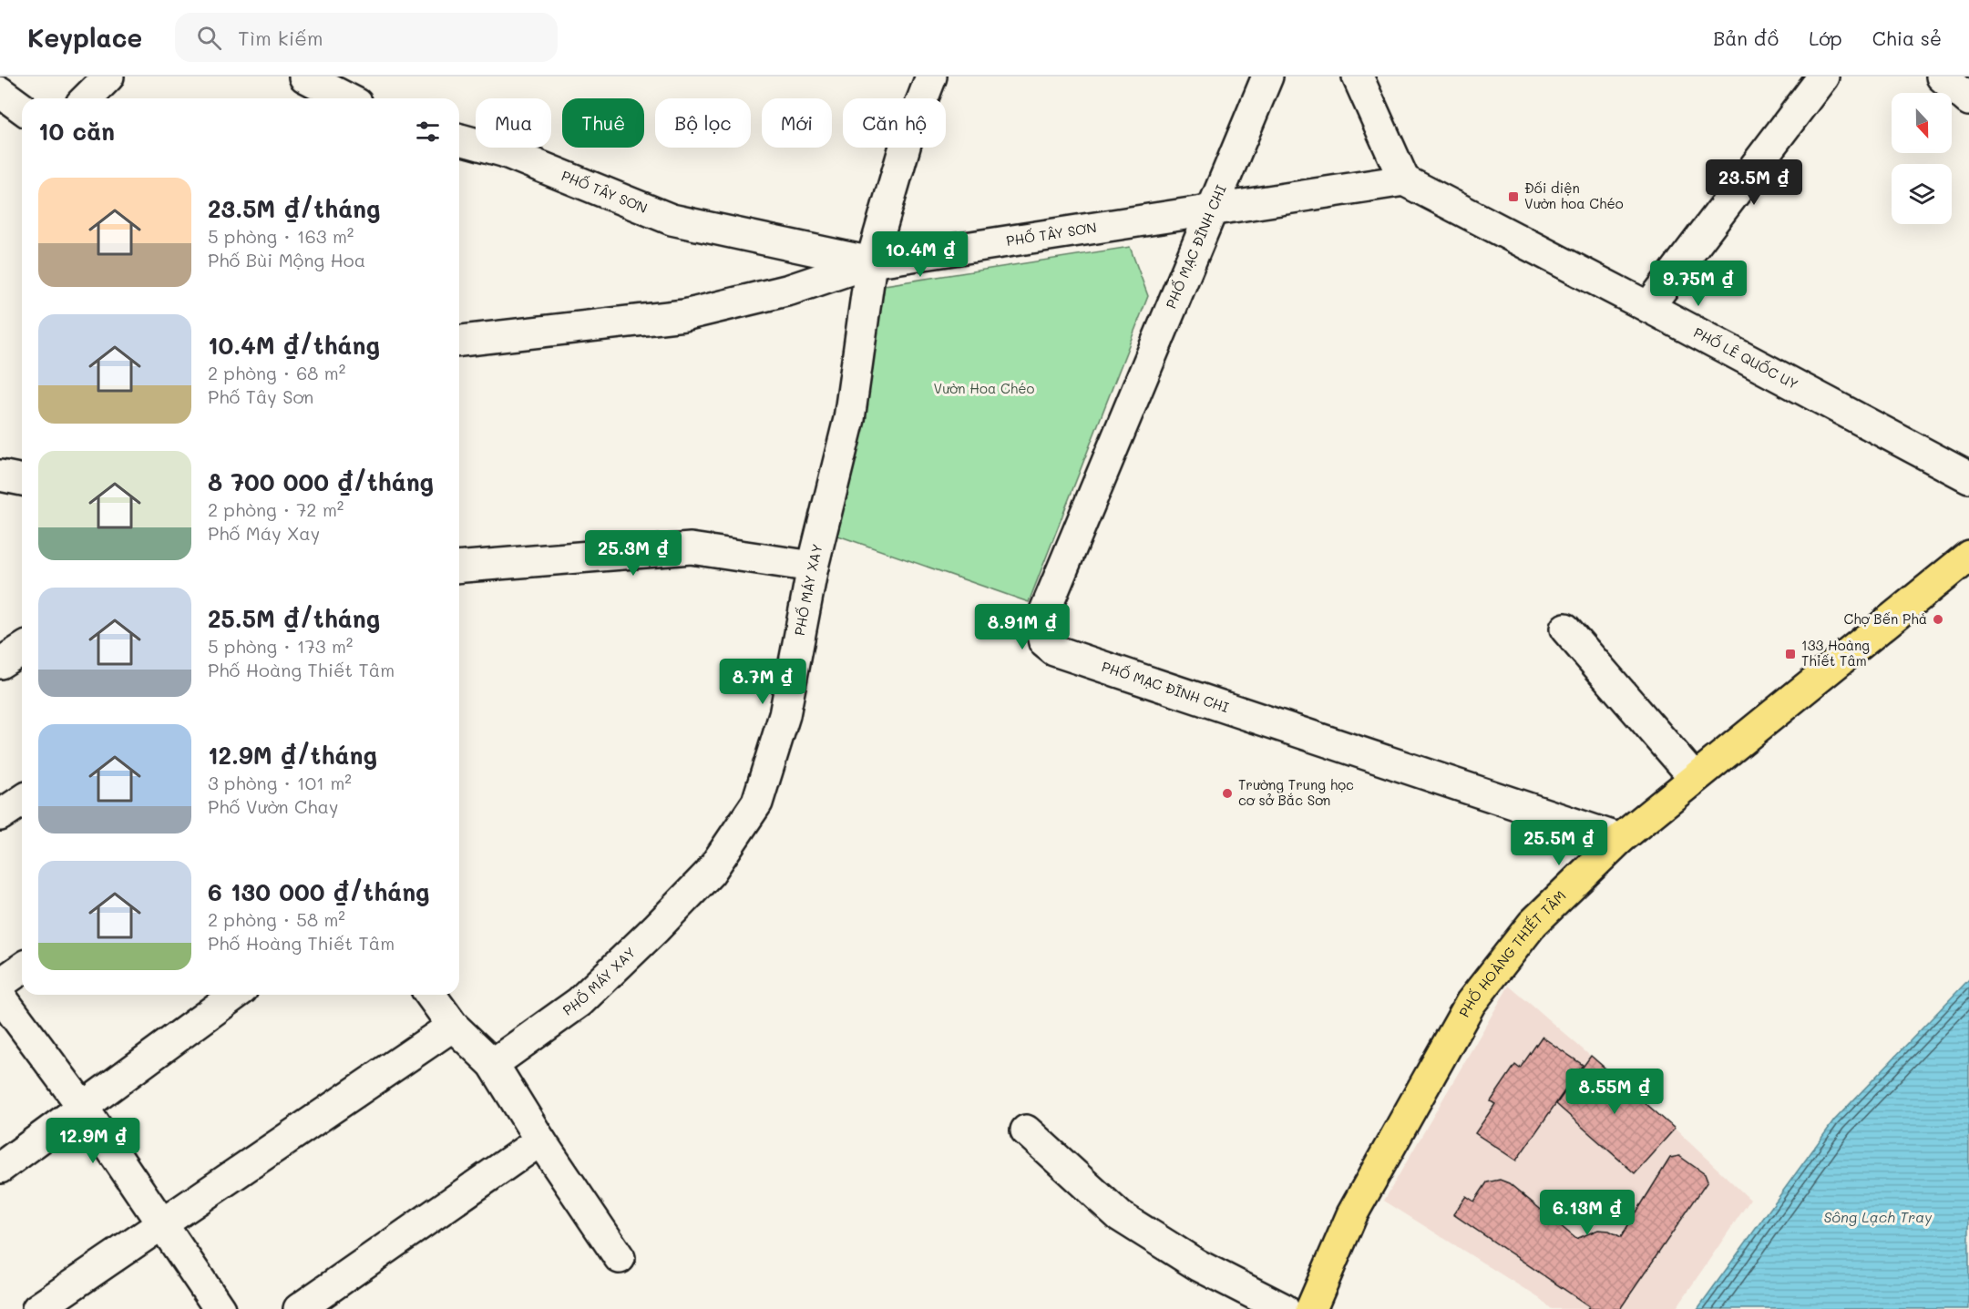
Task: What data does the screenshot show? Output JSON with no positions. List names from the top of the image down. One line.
{"streets":{"main road":["PHỐ HOÀNG THIẾT TÂM"],"street":["PHỐ TÂY SƠN","PHỐ MẠC ĐĨNH CHI","PHỐ LÊ QUỐC UY","PHỐ MÁY XAY"]},"crossings":[["PHỐ TÂY SƠN","PHỐ MẠC ĐĨNH CHI"],["PHỐ TÂY SƠN","PHỐ LÊ QUỐC UY"],["PHỐ TÂY SƠN","PHỐ MÁY XAY"],["PHỐ MẠC ĐĨNH CHI","PHỐ HOÀNG THIẾT TÂM"]],"water":["Sông Lạch Tray"],"parks":["Vườn Hoa Chéo"],"places":{"transit":["Đối diện Vườn hoa Chéo","133 Hoàng Thiết Tâm"],"other":["Chợ Bến Phà","Trường Trung học cơ sở Bắc Sơn"]},"north":"bottom","page":{"header":"Keyplace","search":"Tìm kiếm","nav":["Bản đồ","Lớp","Chia sẻ"],"chip":["Mua","Thuê","Bộ lọc","Mới","Căn hộ"],"heading":"10 căn","price":["23.5M ₫","10.4M ₫","9.75M ₫","25.3M ₫","8.91M ₫","8.7M ₫","25.5M ₫","8.55M ₫","12.9M ₫","6.13M ₫"],"list":[{"name":"23.5M ₫/tháng","note":"5 phòng · 163 m² · Phố Bùi Mộng Hoa"},{"name":"10.4M ₫/tháng","note":"2 phòng · 68 m² · Phố Tây Sơn"},{"name":"8 700 000 ₫/tháng","note":"2 phòng · 72 m² · Phố Máy Xay"},{"name":"25.5M ₫/tháng","note":"5 phòng · 173 m² · Phố Hoàng Thiết Tâm"},{"name":"12.9M ₫/tháng","note":"3 phòng · 101 m² · Phố Vườn Chay"},{"name":"6 130 000 ₫/tháng","note":"2 phòng · 58 m² · Phố Hoàng Thiết Tâm"}]}}
